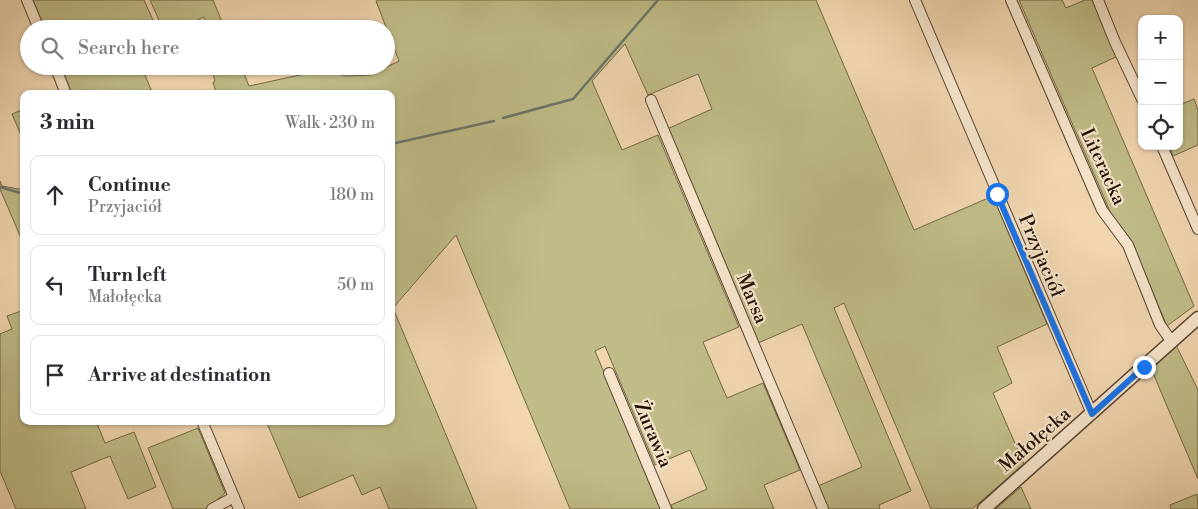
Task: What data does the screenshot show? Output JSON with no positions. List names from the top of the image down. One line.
{"streets":{"street":["Literacka","Przyjaciół","Marsa","Żurawia","Małołęcka"]},"crossings":[["Literacka","Małołęcka"],["Przyjaciół","Małołęcka"]],"page":{"map_buttons":["+","−"],"search":"Search here","heading":["3 min","Walk · 230 m"],"list":[["Continue","Przyjaciół","180 m"],["Turn left","Małołęcka","50 m"],"Arrive at destination"]}}
